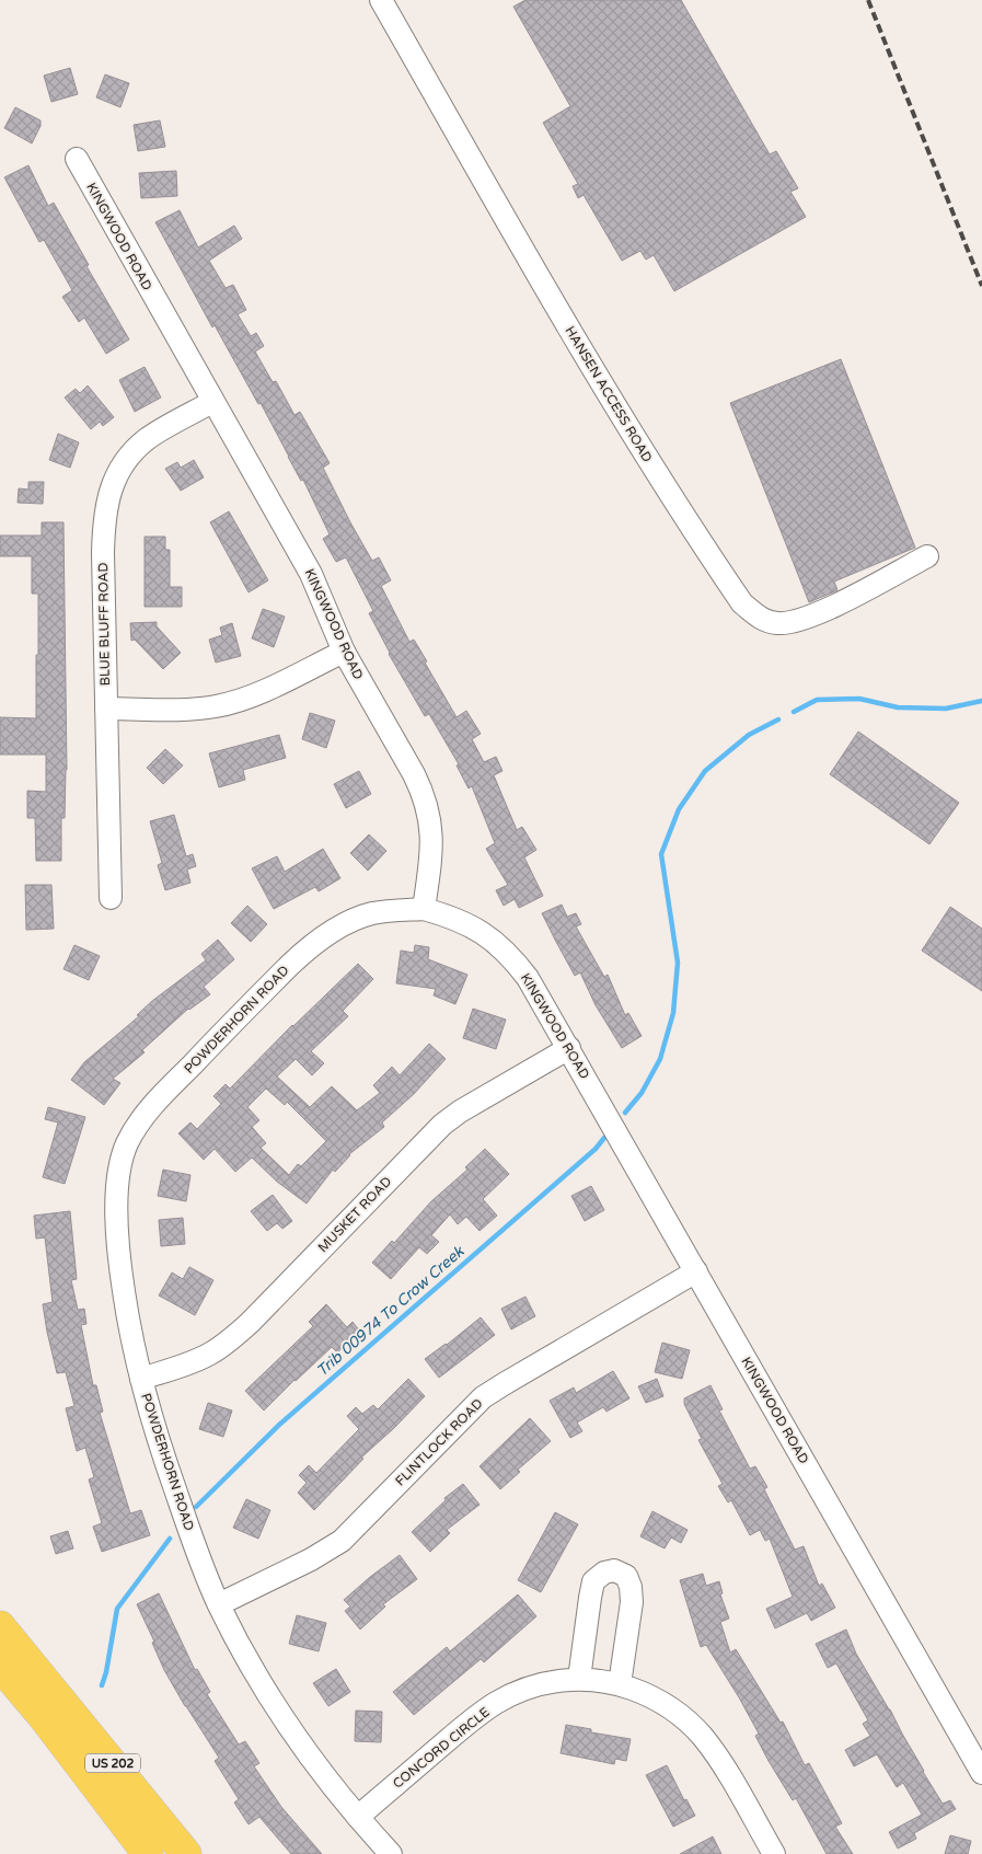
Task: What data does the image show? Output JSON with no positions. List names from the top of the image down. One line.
{"streets":{"highway":["US 202"],"street":["KINGWOOD ROAD","HANSEN ACCESS ROAD","BLUE BLUFF ROAD","POWDERHORN ROAD","MUSKET ROAD","FLINTLOCK ROAD","CONCORD CIRCLE"]},"crossings":[["KINGWOOD ROAD","BLUE BLUFF ROAD"],["KINGWOOD ROAD","POWDERHORN ROAD"],["KINGWOOD ROAD","MUSKET ROAD"],["KINGWOOD ROAD","FLINTLOCK ROAD"],["POWDERHORN ROAD","MUSKET ROAD"],["POWDERHORN ROAD","FLINTLOCK ROAD"],["POWDERHORN ROAD","CONCORD CIRCLE"]],"water":["Trib 00974 To Crow Creek"]}
